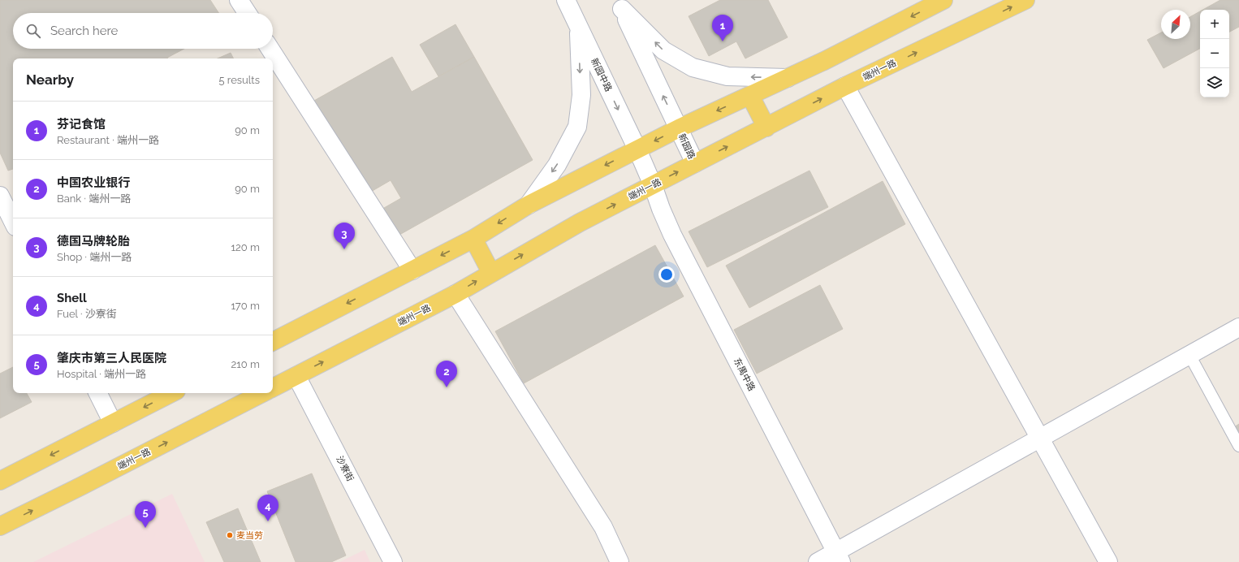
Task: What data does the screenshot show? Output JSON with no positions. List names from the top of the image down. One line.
{"streets":{"main road":["端州一路"],"street":["新园中路","新园路","东禺中路","沙寮街"]},"crossings":[["端州一路","新园路"],["端州一路","东禺中路"],["端州一路","沙寮街"]],"places":["麦当劳"],"north":"top right","page":{"map_buttons":["+","−"],"search":"Search here","pins":["1","3","2","4","5"],"heading":["Nearby","5 results"],"list":[{"mark":"1","name":"芬记食馆","note":"Restaurant · 端州一路","value":"90 m"},{"mark":"2","name":"中国农业银行","note":"Bank · 端州一路","value":"90 m"},{"mark":"3","name":"德国马牌轮胎","note":"Shop · 端州一路","value":"120 m"},{"mark":"4","name":"Shell","note":"Fuel · 沙寮街","value":"170 m"},{"mark":"5","name":"肇庆市第三人民医院","note":"Hospital · 端州一路","value":"210 m"}]}}
